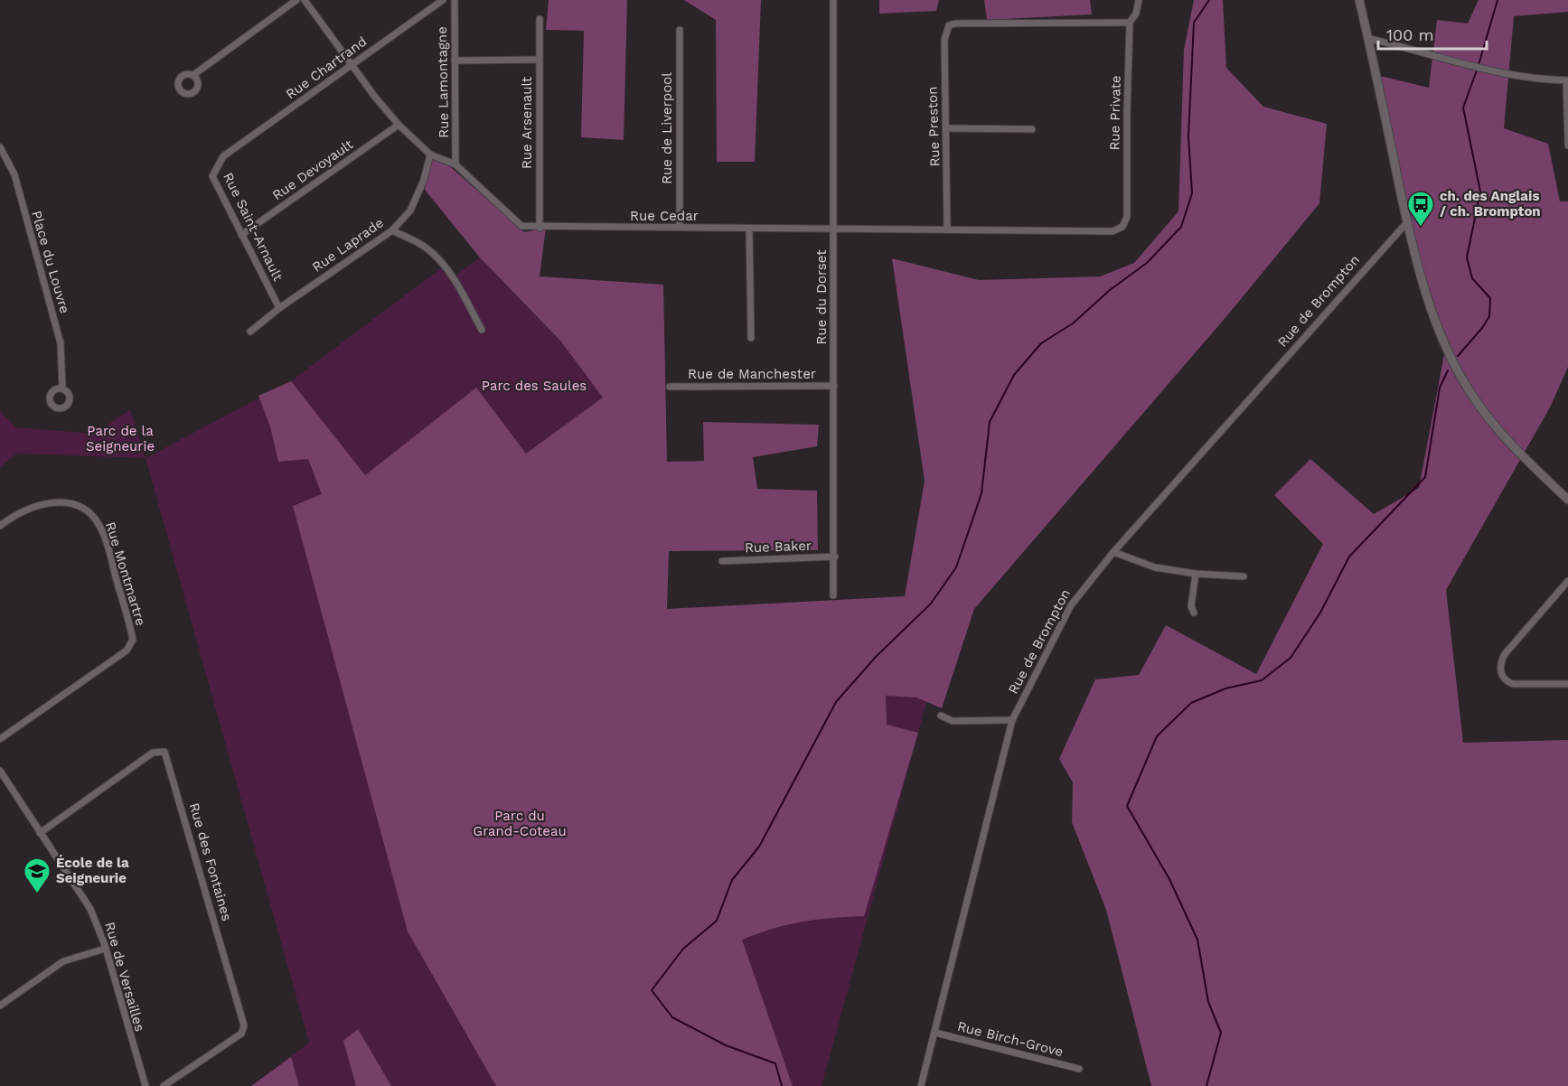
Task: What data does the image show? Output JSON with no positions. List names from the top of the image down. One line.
{"streets":{"street":["Rue Chartrand","Rue Lamontagne","Rue Private","Rue Arsenault","Rue Preston","Rue de Liverpool","Rue Devoyault","Rue Cedar","Rue Saint-Arnault","Rue Laprade","Place du Louvre","Rue du Dorset","Rue de Brompton","Rue de Manchester","Rue Baker","Rue Montmartre","Rue des Fontaines","Rue de Versailles","Rue Birch-Grove"]},"crossings":[["Rue Chartrand","Rue Cedar"],["Rue Chartrand","Rue Saint-Arnault"],["Rue Lamontagne","Rue Cedar"],["Rue Private","Rue Preston"],["Rue Private","Rue Cedar"],["Rue Arsenault","Rue Cedar"],["Rue Preston","Rue Cedar"],["Rue de Liverpool","Rue Cedar"],["Rue Devoyault","Rue Cedar"],["Rue Devoyault","Rue Saint-Arnault"],["Rue Cedar","Rue Laprade"],["Rue Cedar","Rue du Dorset"],["Rue Saint-Arnault","Rue Laprade"],["Rue du Dorset","Rue de Manchester"],["Rue du Dorset","Rue Baker"],["Rue de Brompton","Rue Birch-Grove"],["Rue des Fontaines","Rue de Versailles"]],"parks":["Parc des Saules","Parc de la Seigneurie","Parc du Grand-Coteau"],"places":{"bus stop":["ch. des Anglais / ch. Brompton"],"school or university":["École de la Seigneurie"]},"scale_bar":"100 m"}
